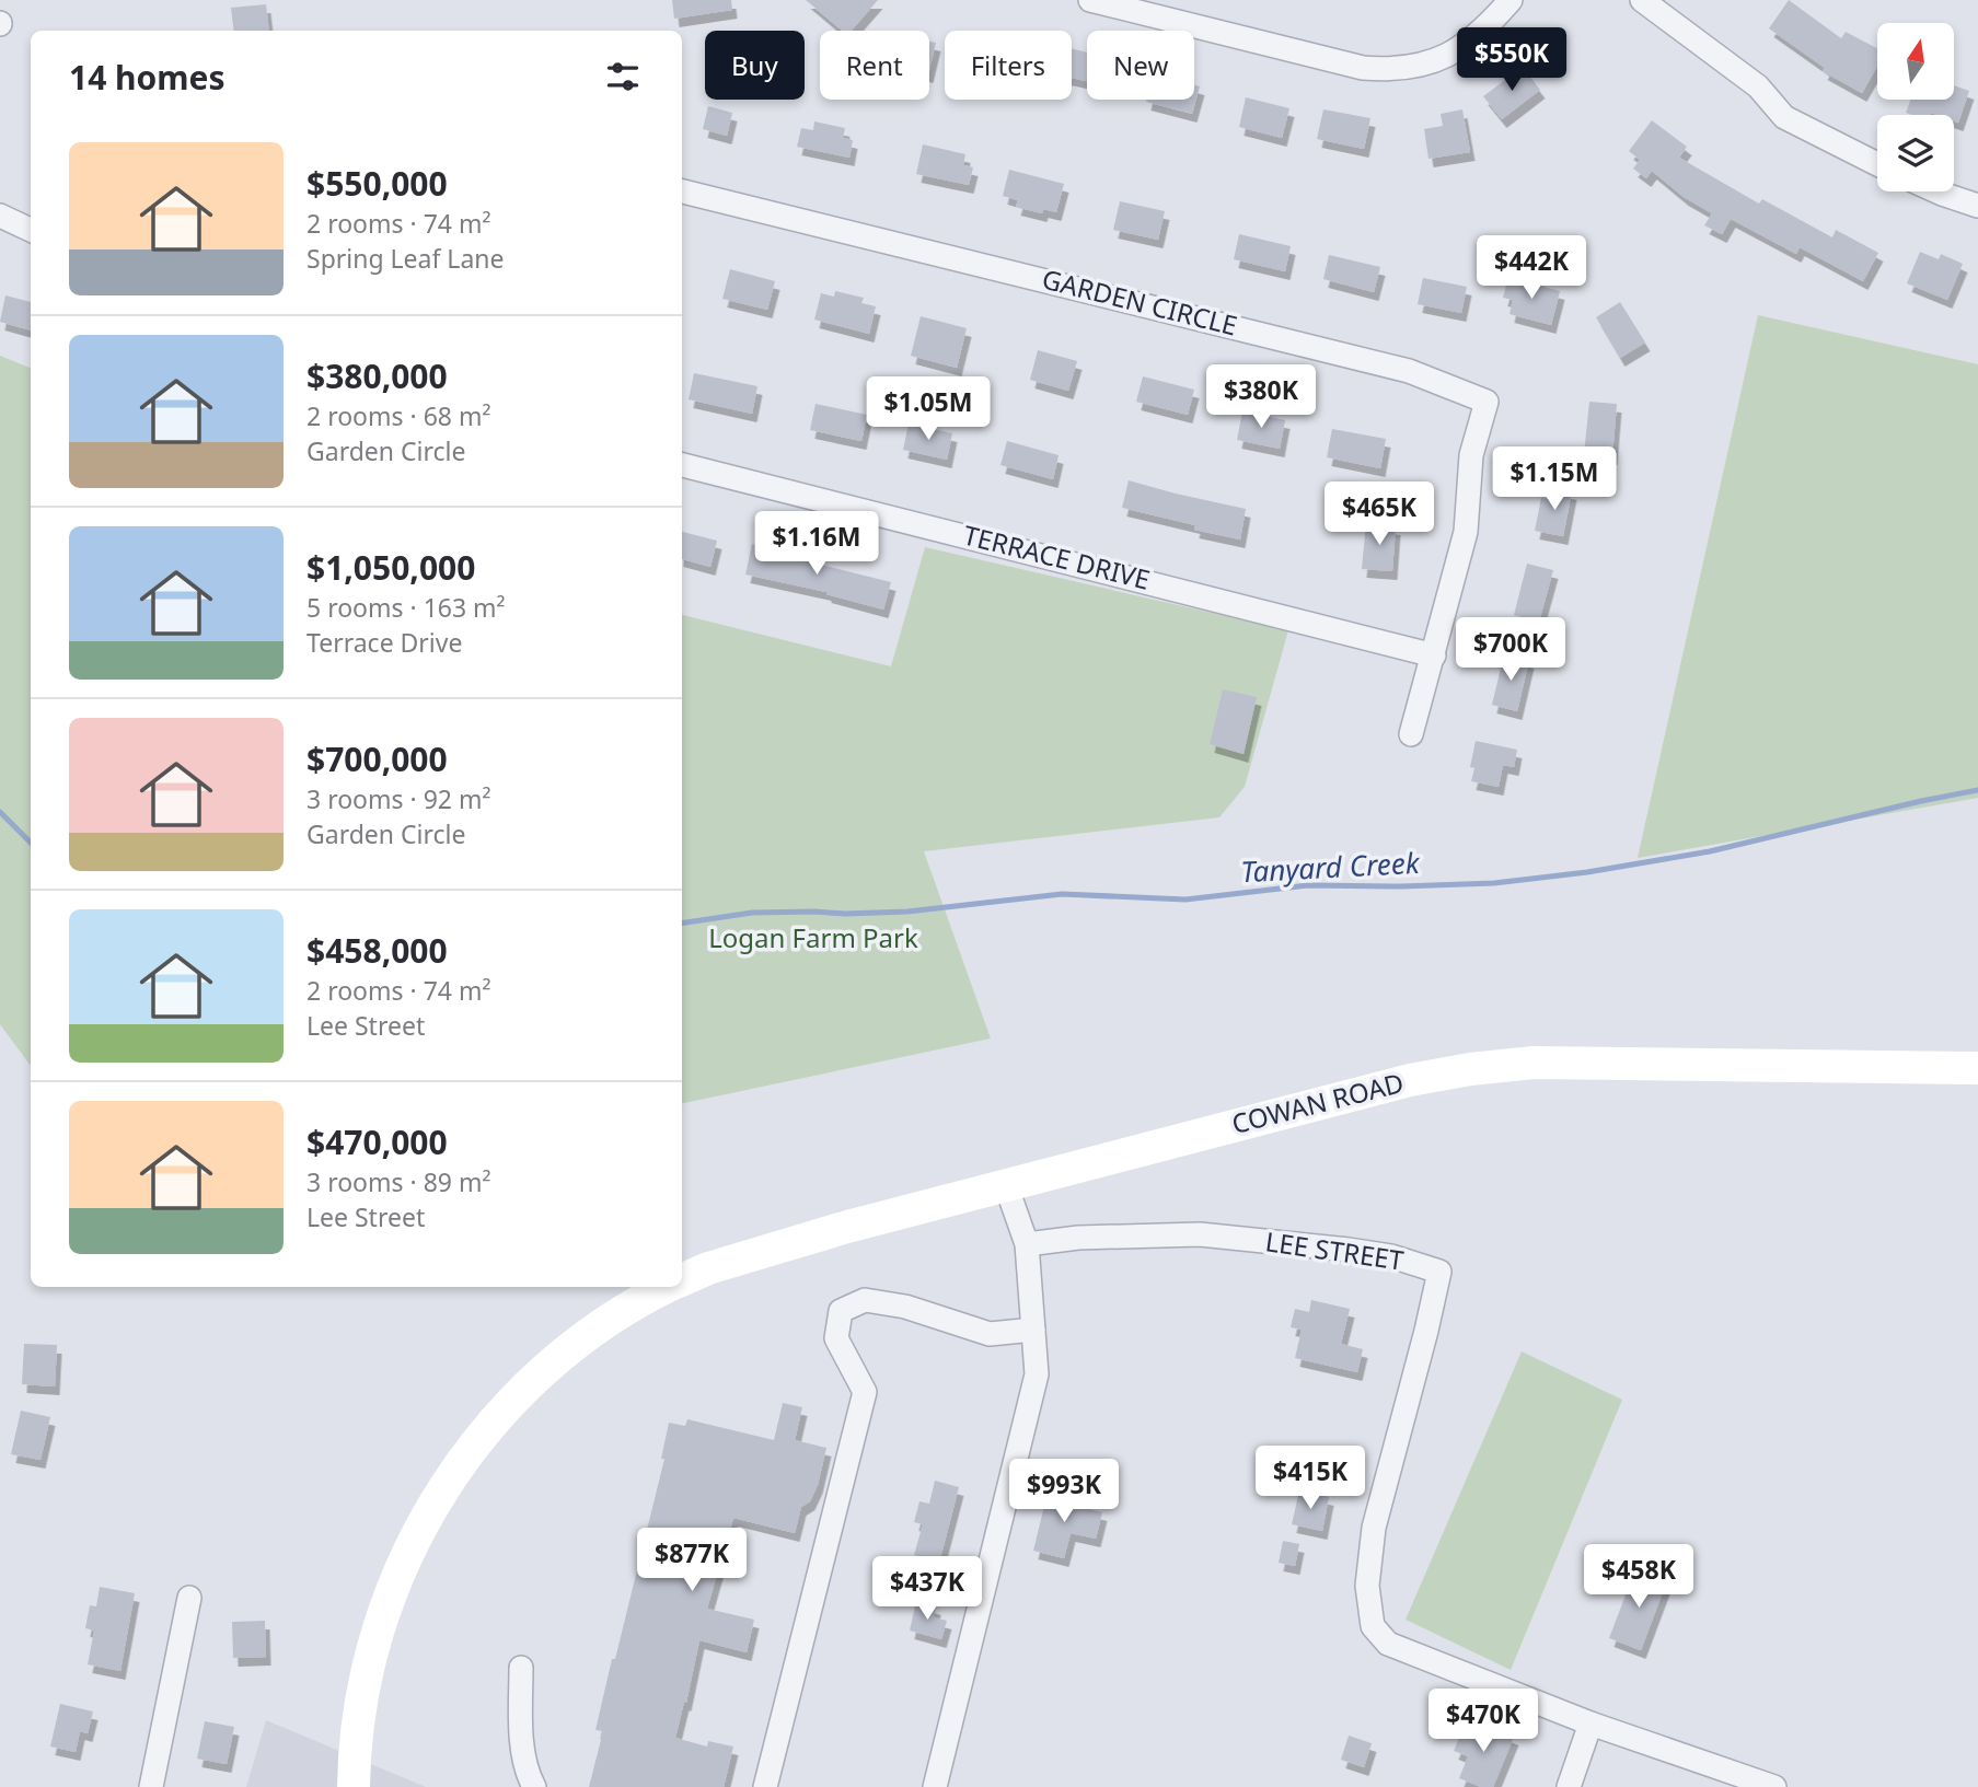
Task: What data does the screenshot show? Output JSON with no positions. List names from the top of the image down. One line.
{"streets":{"main road":["COWAN ROAD"],"street":["GARDEN CIRCLE","TERRACE DRIVE","LEE STREET"]},"crossings":[["GARDEN CIRCLE","TERRACE DRIVE"]],"water":["Tanyard Creek"],"parks":["Logan Farm Park"],"north":"top","page":{"price":["$550K","$442K","$380K","$1.05M","$1.15M","$465K","$1.16M","$700K","$415K","$993K","$877K","$458K","$437K","$470K"],"chip":["Buy","Rent","Filters","New"],"heading":"14 homes","list":[{"name":"$550,000","note":"2 rooms · 74 m² · Spring Leaf Lane"},{"name":"$380,000","note":"2 rooms · 68 m² · Garden Circle"},{"name":"$1,050,000","note":"5 rooms · 163 m² · Terrace Drive"},{"name":"$700,000","note":"3 rooms · 92 m² · Garden Circle"},{"name":"$458,000","note":"2 rooms · 74 m² · Lee Street"},{"name":"$470,000","note":"3 rooms · 89 m² · Lee Street"}]}}
